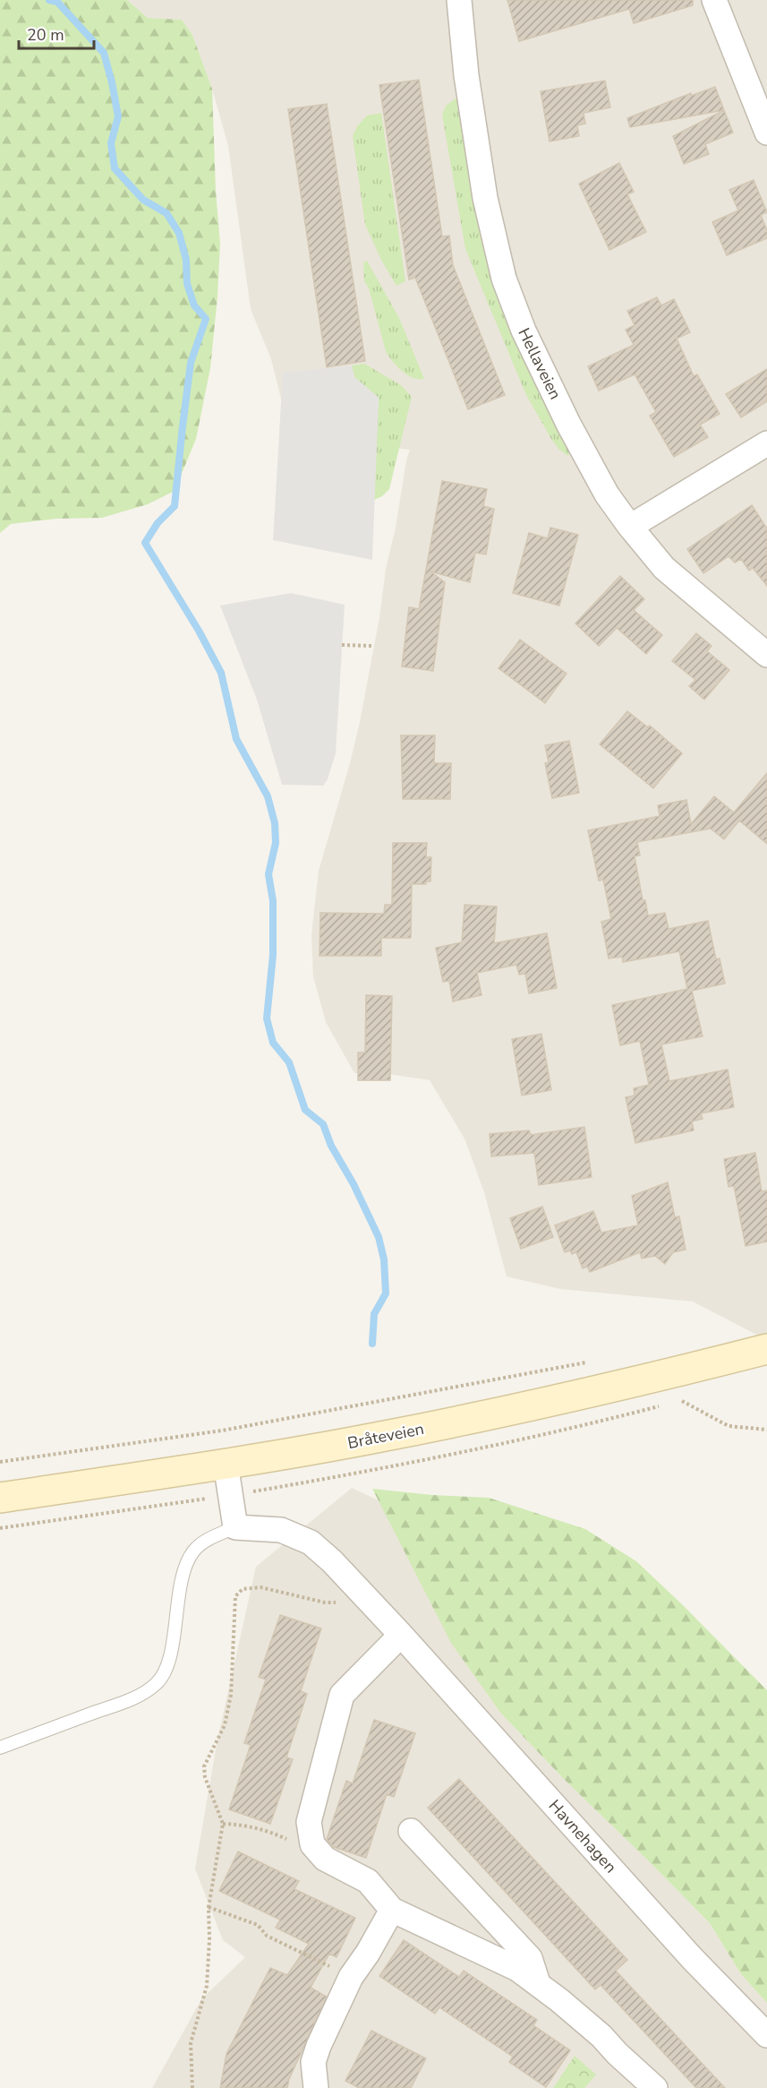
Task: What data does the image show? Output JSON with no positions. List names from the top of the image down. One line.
{"streets":{"main road":["Bråteveien"],"street":["Hellaveien","Havnehagen"]},"scale_bar":"20 m"}
